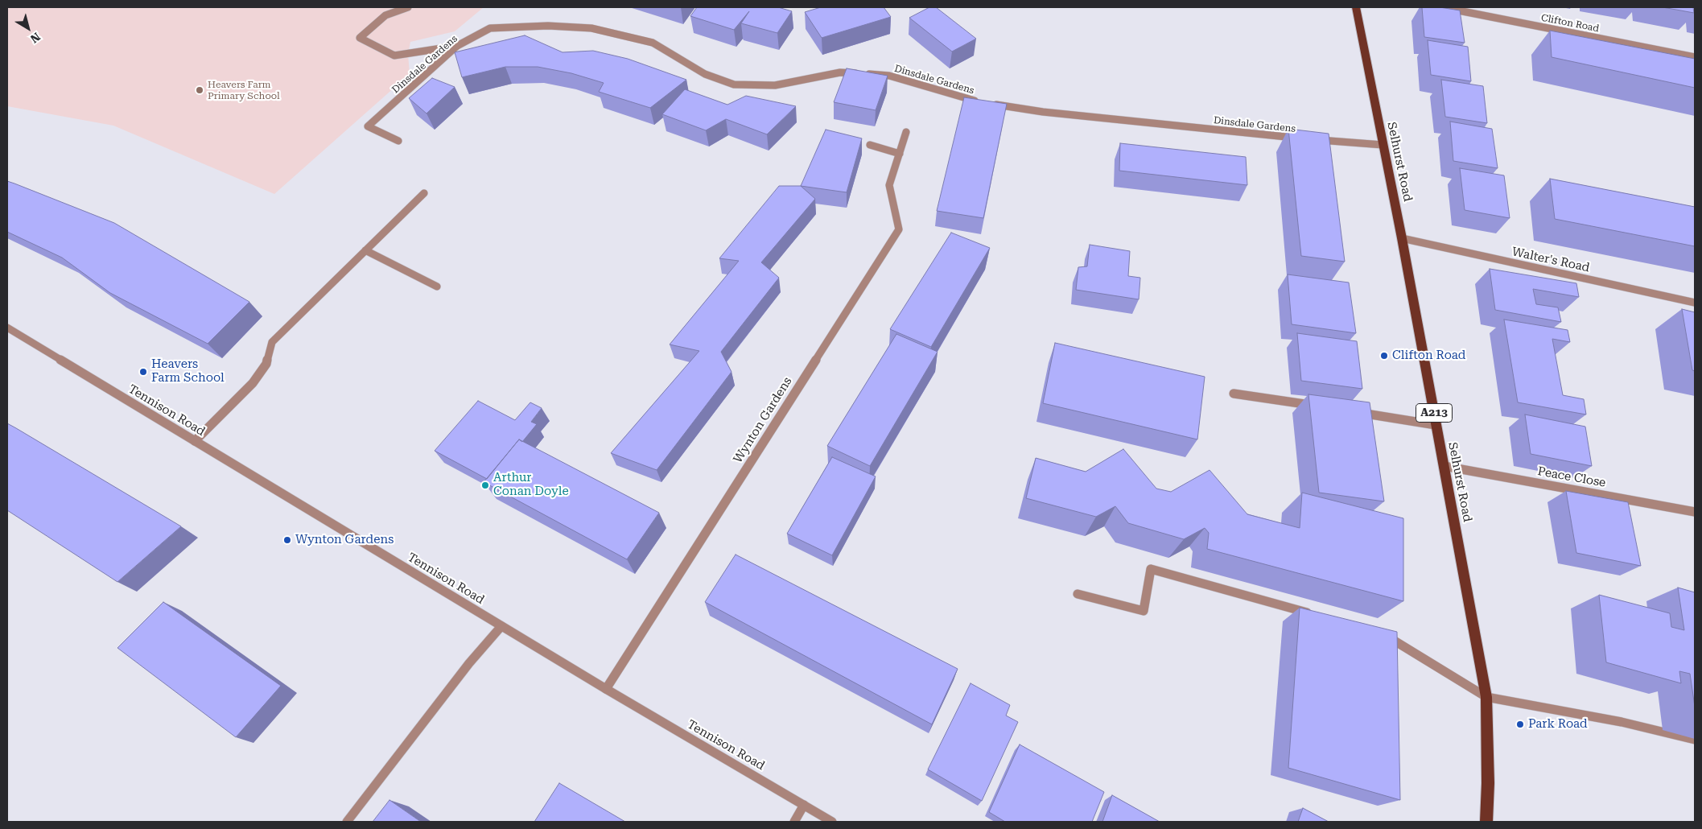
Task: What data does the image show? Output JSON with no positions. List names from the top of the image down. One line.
{"streets":{"main road":["Selhurst Road","A213"],"street":["Clifton Road","Dinsdale Gardens","Walter's Road","Tennison Road","Wynton Gardens","Peace Close"]},"crossings":[["Dinsdale Gardens","Selhurst Road"],["Selhurst Road","Walter's Road"],["Selhurst Road","Peace Close"],["Tennison Road","Wynton Gardens"]],"places":["Heavers Farm Primary School","Clifton Road","Heavers Farm School","Arthur Conan Doyle","Wynton Gardens","Park Road"],"north":"bottom right"}
